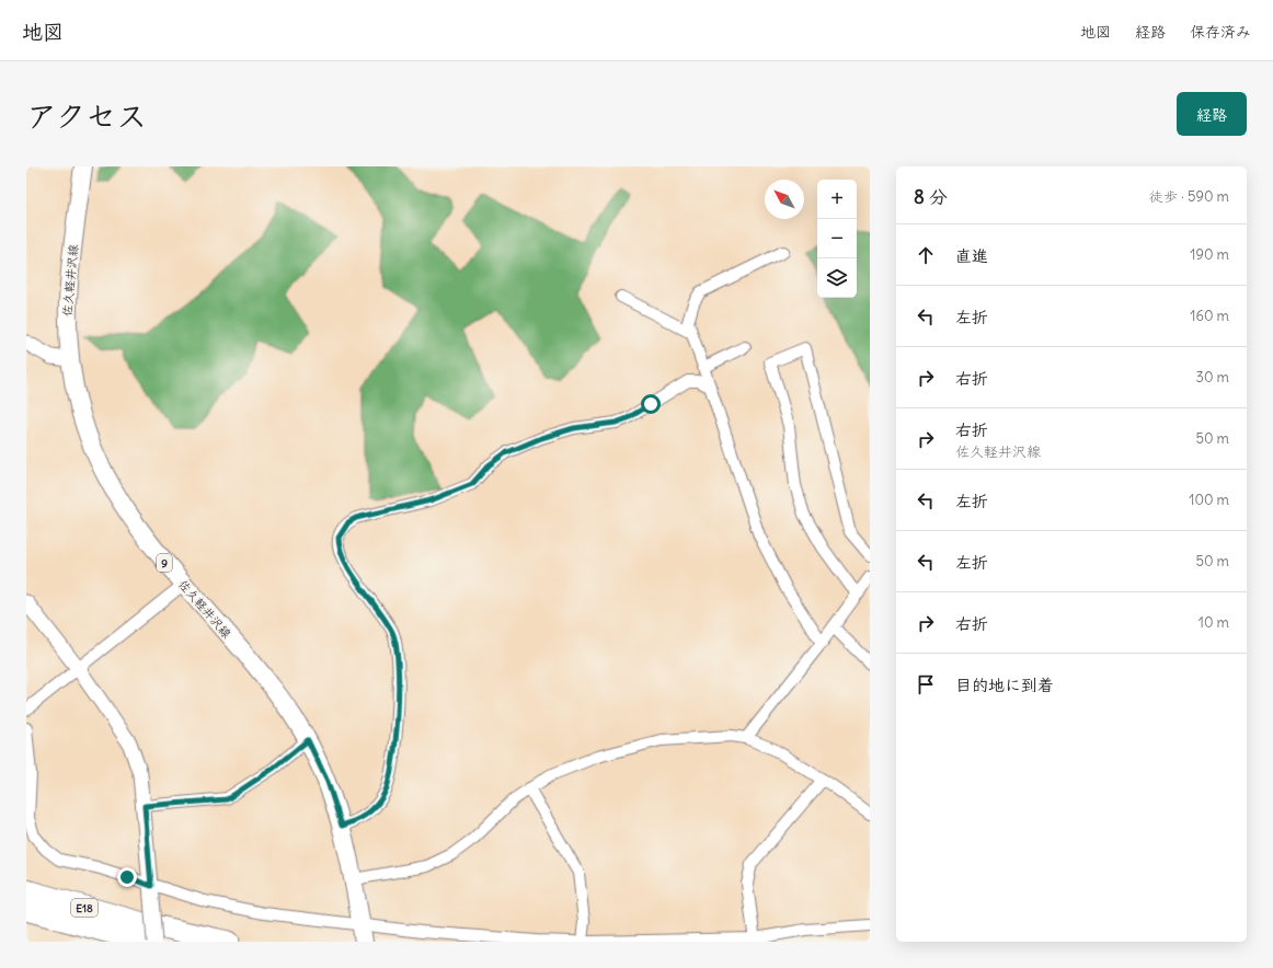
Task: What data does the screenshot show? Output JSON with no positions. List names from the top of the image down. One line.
{"streets":{"highway":["E18"],"main road":["佐久軽井沢線","9"]},"north":"top left","page":{"header":"地図","nav":["地図","経路","保存済み"],"title":"アクセス","buttons":"経路","heading":["8 分","徒歩 · 590 m"],"map_buttons":["+","−"],"list":[["直進","190 m"],["左折","160 m"],["右折","30 m"],["右折","佐久軽井沢線","50 m"],["左折","100 m"],["左折","50 m"],["右折","10 m"],"目的地に到着"]}}
